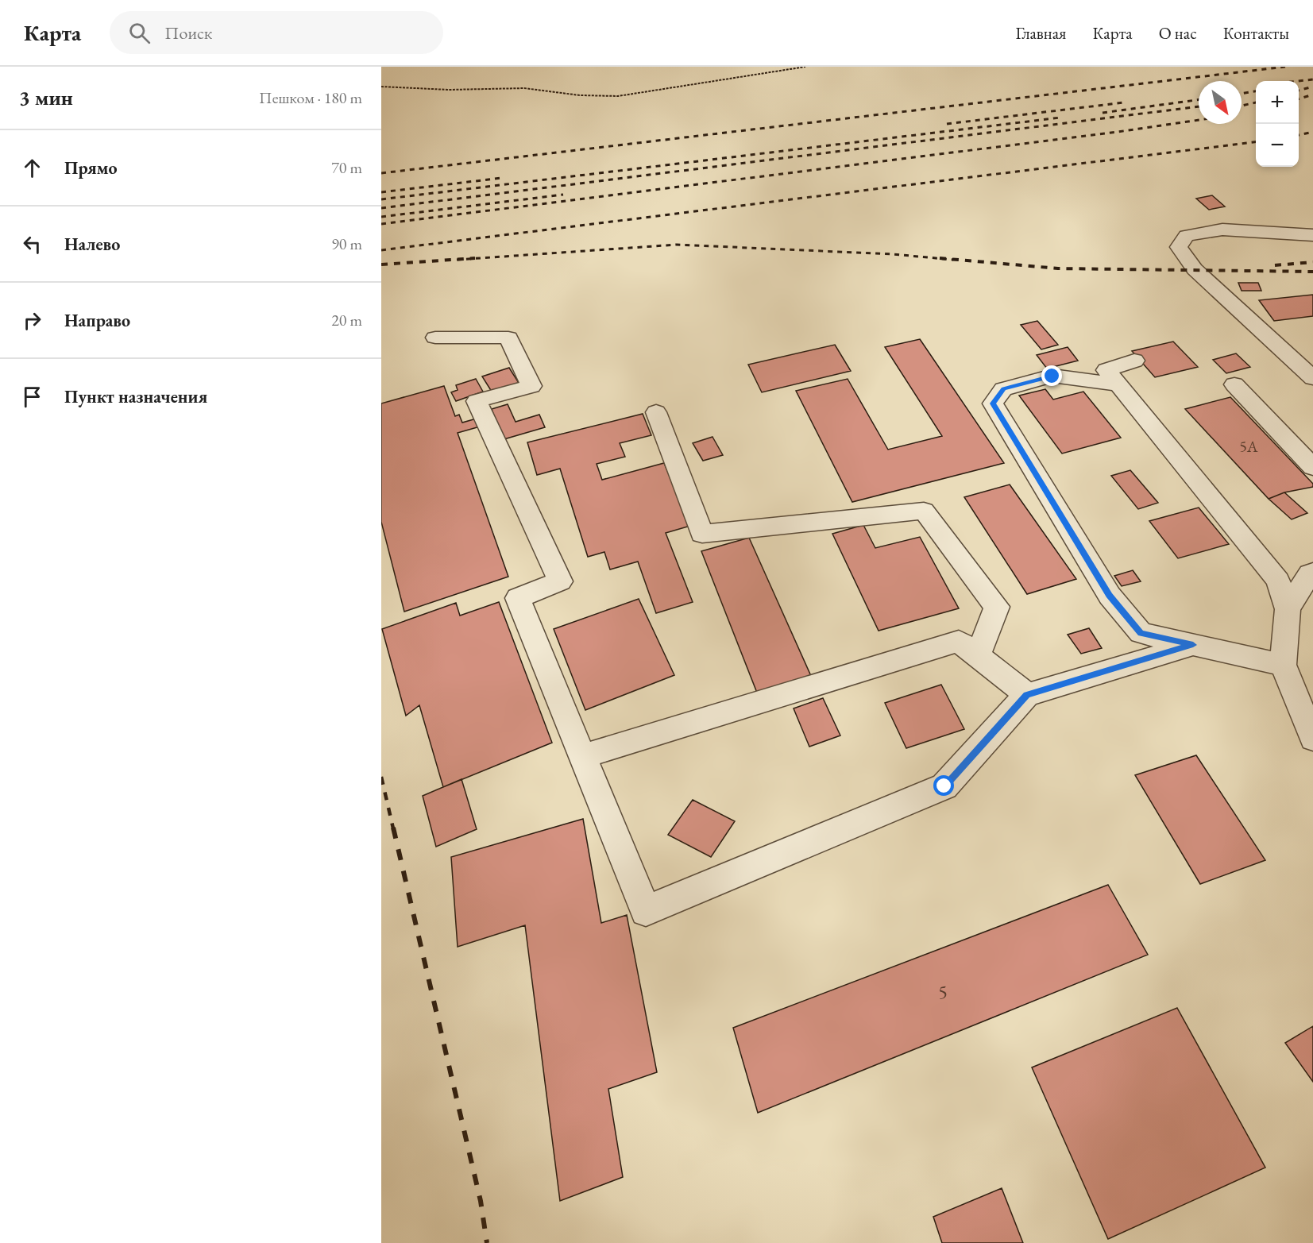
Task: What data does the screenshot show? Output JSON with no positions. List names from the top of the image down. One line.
{"house_numbers":["5А","5"],"north":"bottom right","page":{"header":"Карта","search":"Поиск","nav":["Главная","Карта","О нас","Контакты"],"heading":["3 мин","Пешком · 180 m"],"map_buttons":["+","−"],"list":[["Прямо","70 m"],["Налево","90 m"],["Направо","20 m"],"Пункт назначения"]}}
